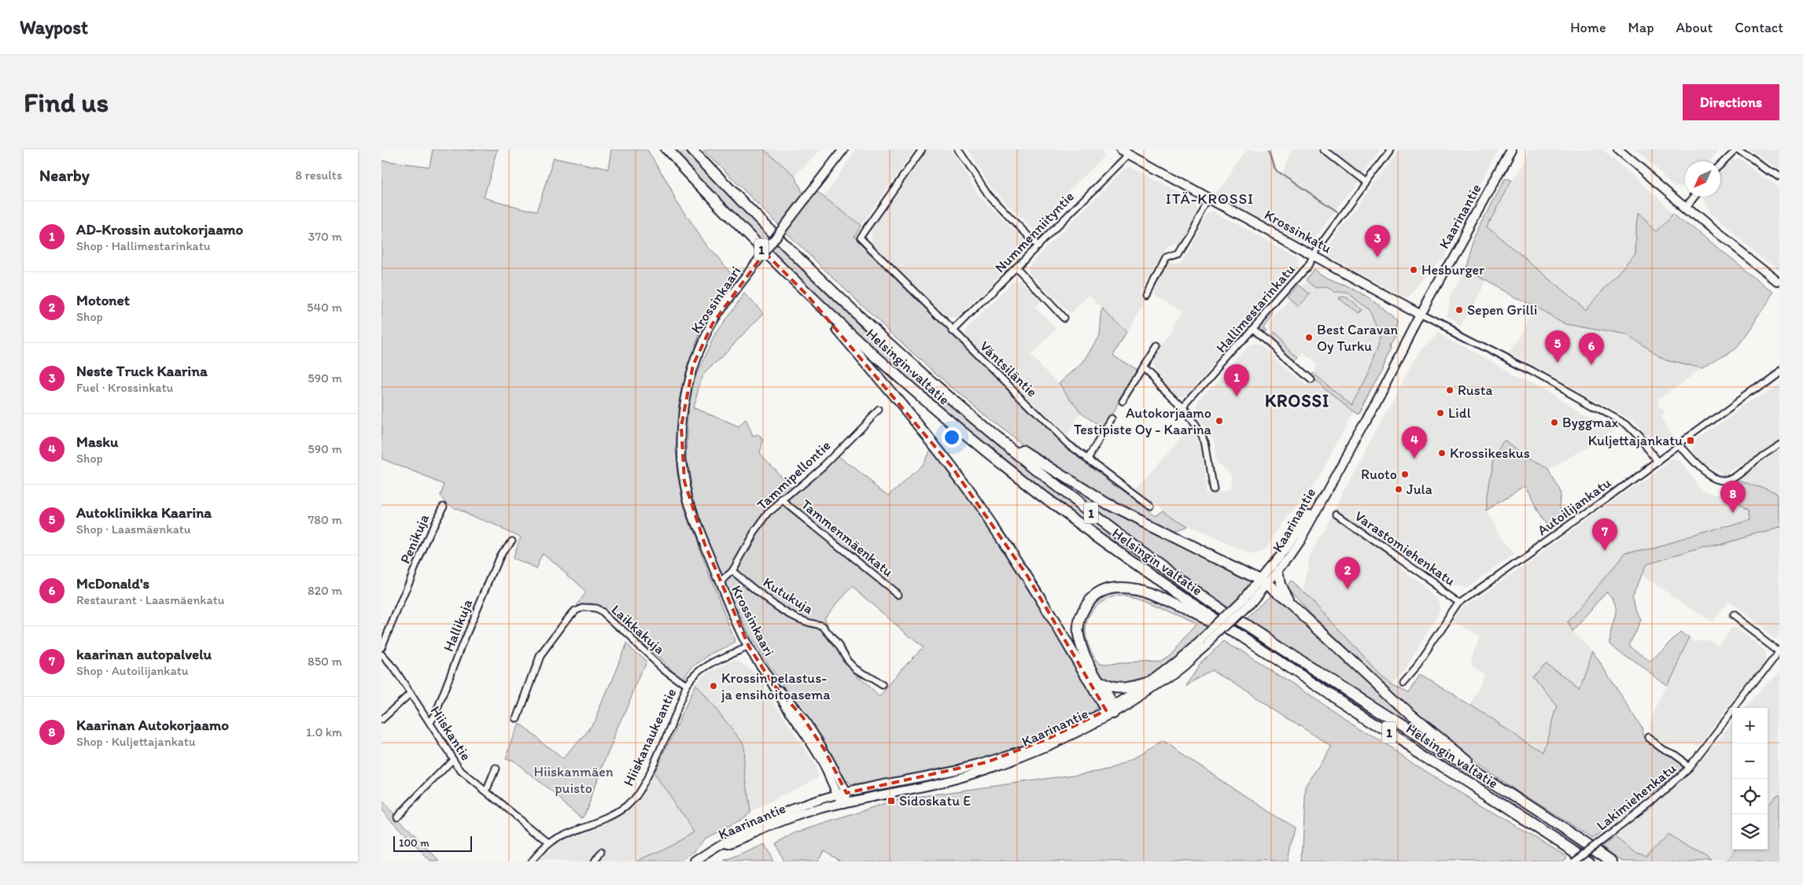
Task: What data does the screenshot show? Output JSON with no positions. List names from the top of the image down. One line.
{"streets":{"highway":["1","Helsingin valtatie"],"main road":["Kaarinantie","Krossinkatu","Krossinkaari"],"street":["Nummenniityntie","Hallimestarinkatu","Väntsiläntie","Tammipellontie","Autoilijankatu","Tammenmäenkatu","Penikuja","Varastomiehenkatu","Kutukuja","Hallikuja","Laikkakuja","Hiiskantie","Hiiskanaukeantie","Lakimiehenkatu"]},"crossings":[["Kaarinantie","Krossinkatu"],["Kaarinantie","Krossinkaari"],["Krossinkatu","Nummenniityntie"],["Krossinkatu","Hallimestarinkatu"],["Nummenniityntie","Väntsiläntie"],["Krossinkaari","Tammipellontie"],["Krossinkaari","Hiiskanaukeantie"],["Tammipellontie","Tammenmäenkatu"],["Tammipellontie","Kutukuja"],["Autoilijankatu","Varastomiehenkatu"],["Hallikuja","Hiiskantie"],["Laikkakuja","Hiiskanaukeantie"],["Hiiskantie","Hiiskanaukeantie"]],"districts":["ITÄ-KROSSI","KROSSI"],"parks":["Hiiskanmäen puisto"],"places":{"other":["Hesburger","Sepen Grilli","Best Caravan Oy Turku","Rusta","Lidl","Autokorjaamo Testipiste Oy - Kaarina","Byggmax","Krossikeskus","Ruoto","Jula","Krossin pelastus- ja ensihoitoasema"],"transit":["Kuljettajankatu","Sidoskatu E"]},"scale_bar":"100 m","north":"bottom left","page":{"header":"Waypost","nav":["Home","Map","About","Contact"],"buttons":"Directions","title":"Find us","heading":["Nearby","8 results"],"list":[{"mark":"1","name":"AD-Krossin autokorjaamo","note":"Shop · Hallimestarinkatu","value":"370 m"},{"mark":"2","name":"Motonet","note":"Shop","value":"540 m"},{"mark":"3","name":"Neste Truck Kaarina","note":"Fuel · Krossinkatu","value":"590 m"},{"mark":"4","name":"Masku","note":"Shop","value":"590 m"},{"mark":"5","name":"Autoklinikka Kaarina","note":"Shop · Laasmäenkatu","value":"780 m"},{"mark":"6","name":"McDonald's","note":"Restaurant · Laasmäenkatu","value":"820 m"},{"mark":"7","name":"kaarinan autopalvelu","note":"Shop · Autoilijankatu","value":"850 m"},{"mark":"8","name":"Kaarinan Autokorjaamo","note":"Shop · Kuljettajankatu","value":"1.0 km"}],"pins":["3","5","6","1","4","8","7","2"],"map_buttons":["+","−"],"scale":"100 m"}}
